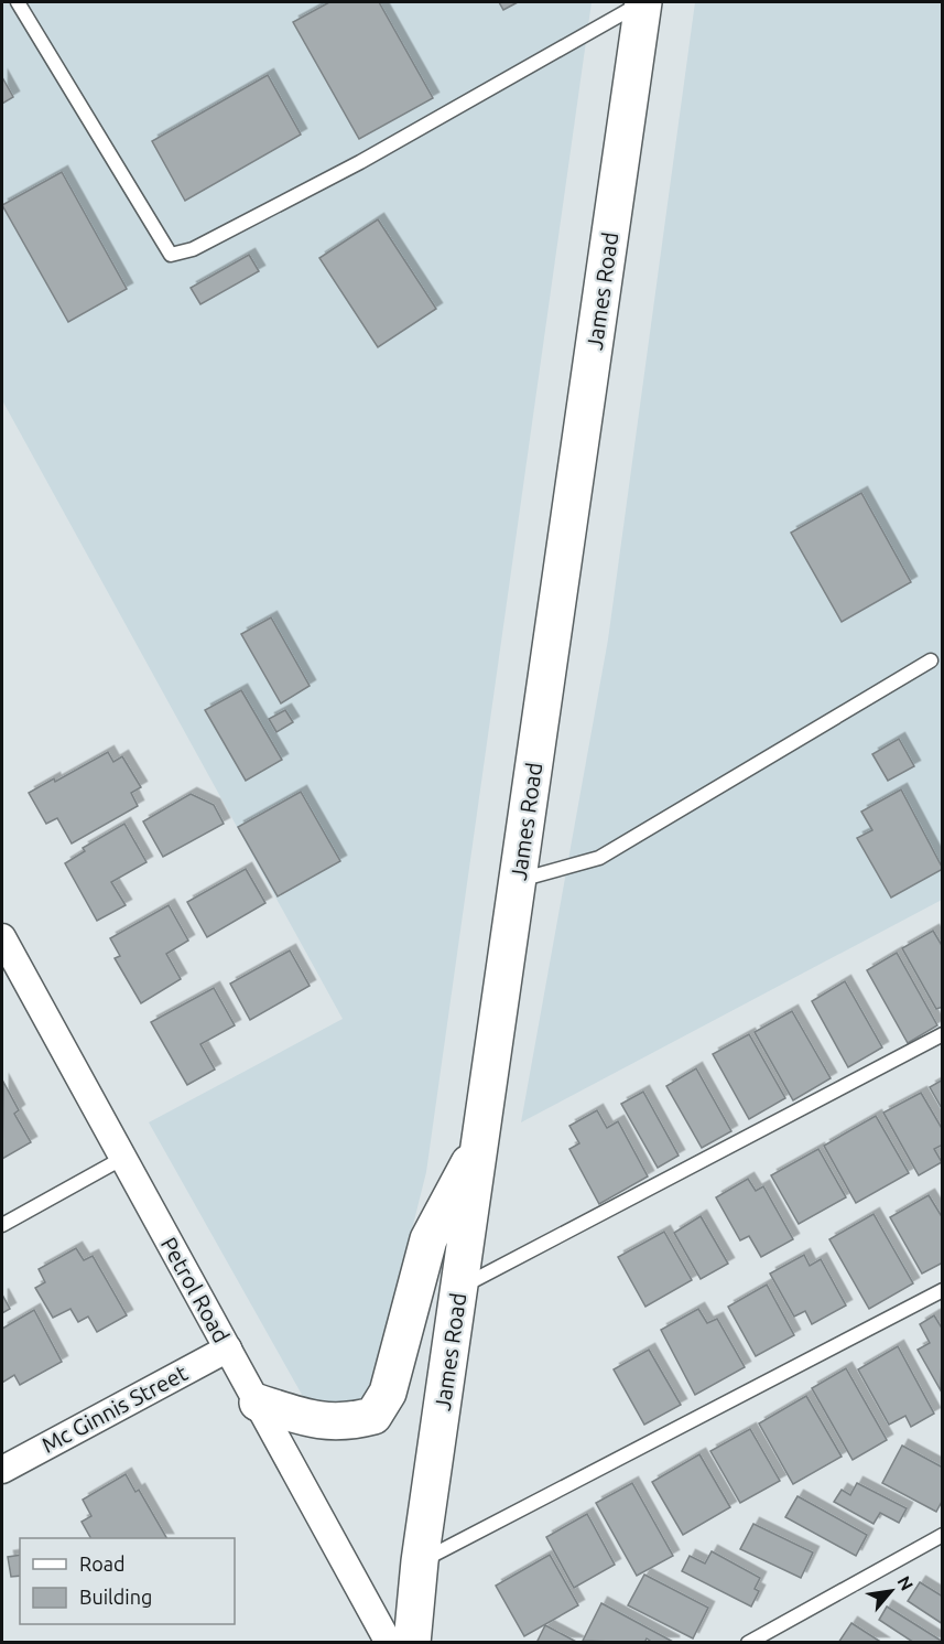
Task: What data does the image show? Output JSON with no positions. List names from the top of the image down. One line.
{"streets":{"main road":["James Road"],"street":["Petrol Road","Mc Ginnis Street"]},"crossings":[["Petrol Road","Mc Ginnis Street"]],"legend":["Road","Building"],"north":"top right"}
